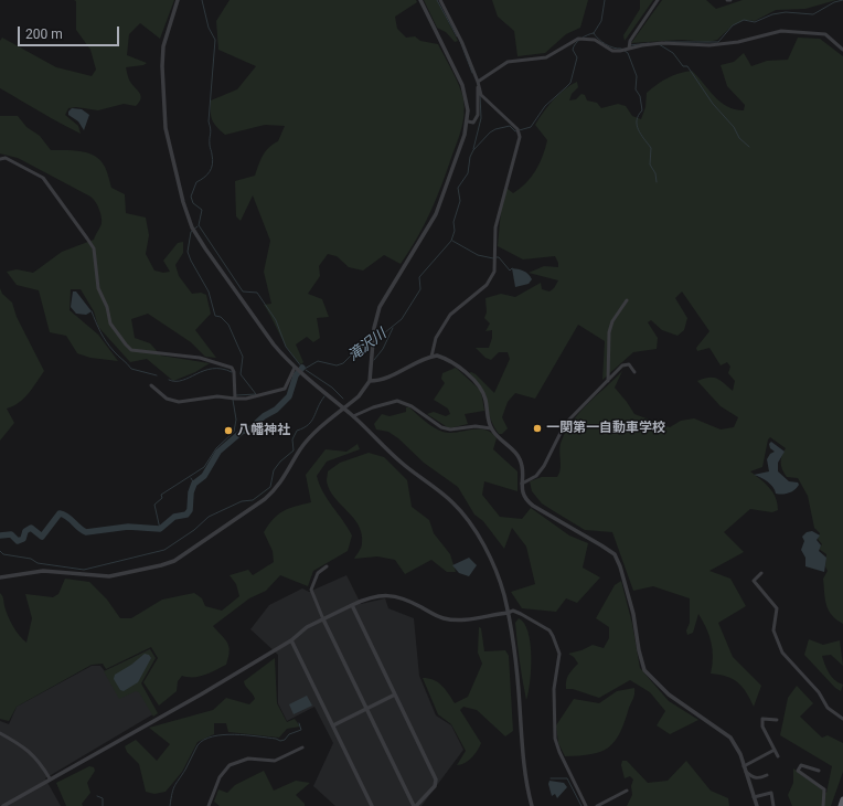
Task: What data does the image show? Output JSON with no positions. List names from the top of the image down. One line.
{"water":["滝沢川"],"places":["一関第一自動車学校","八幡神社"],"scale_bar":"200 m"}
